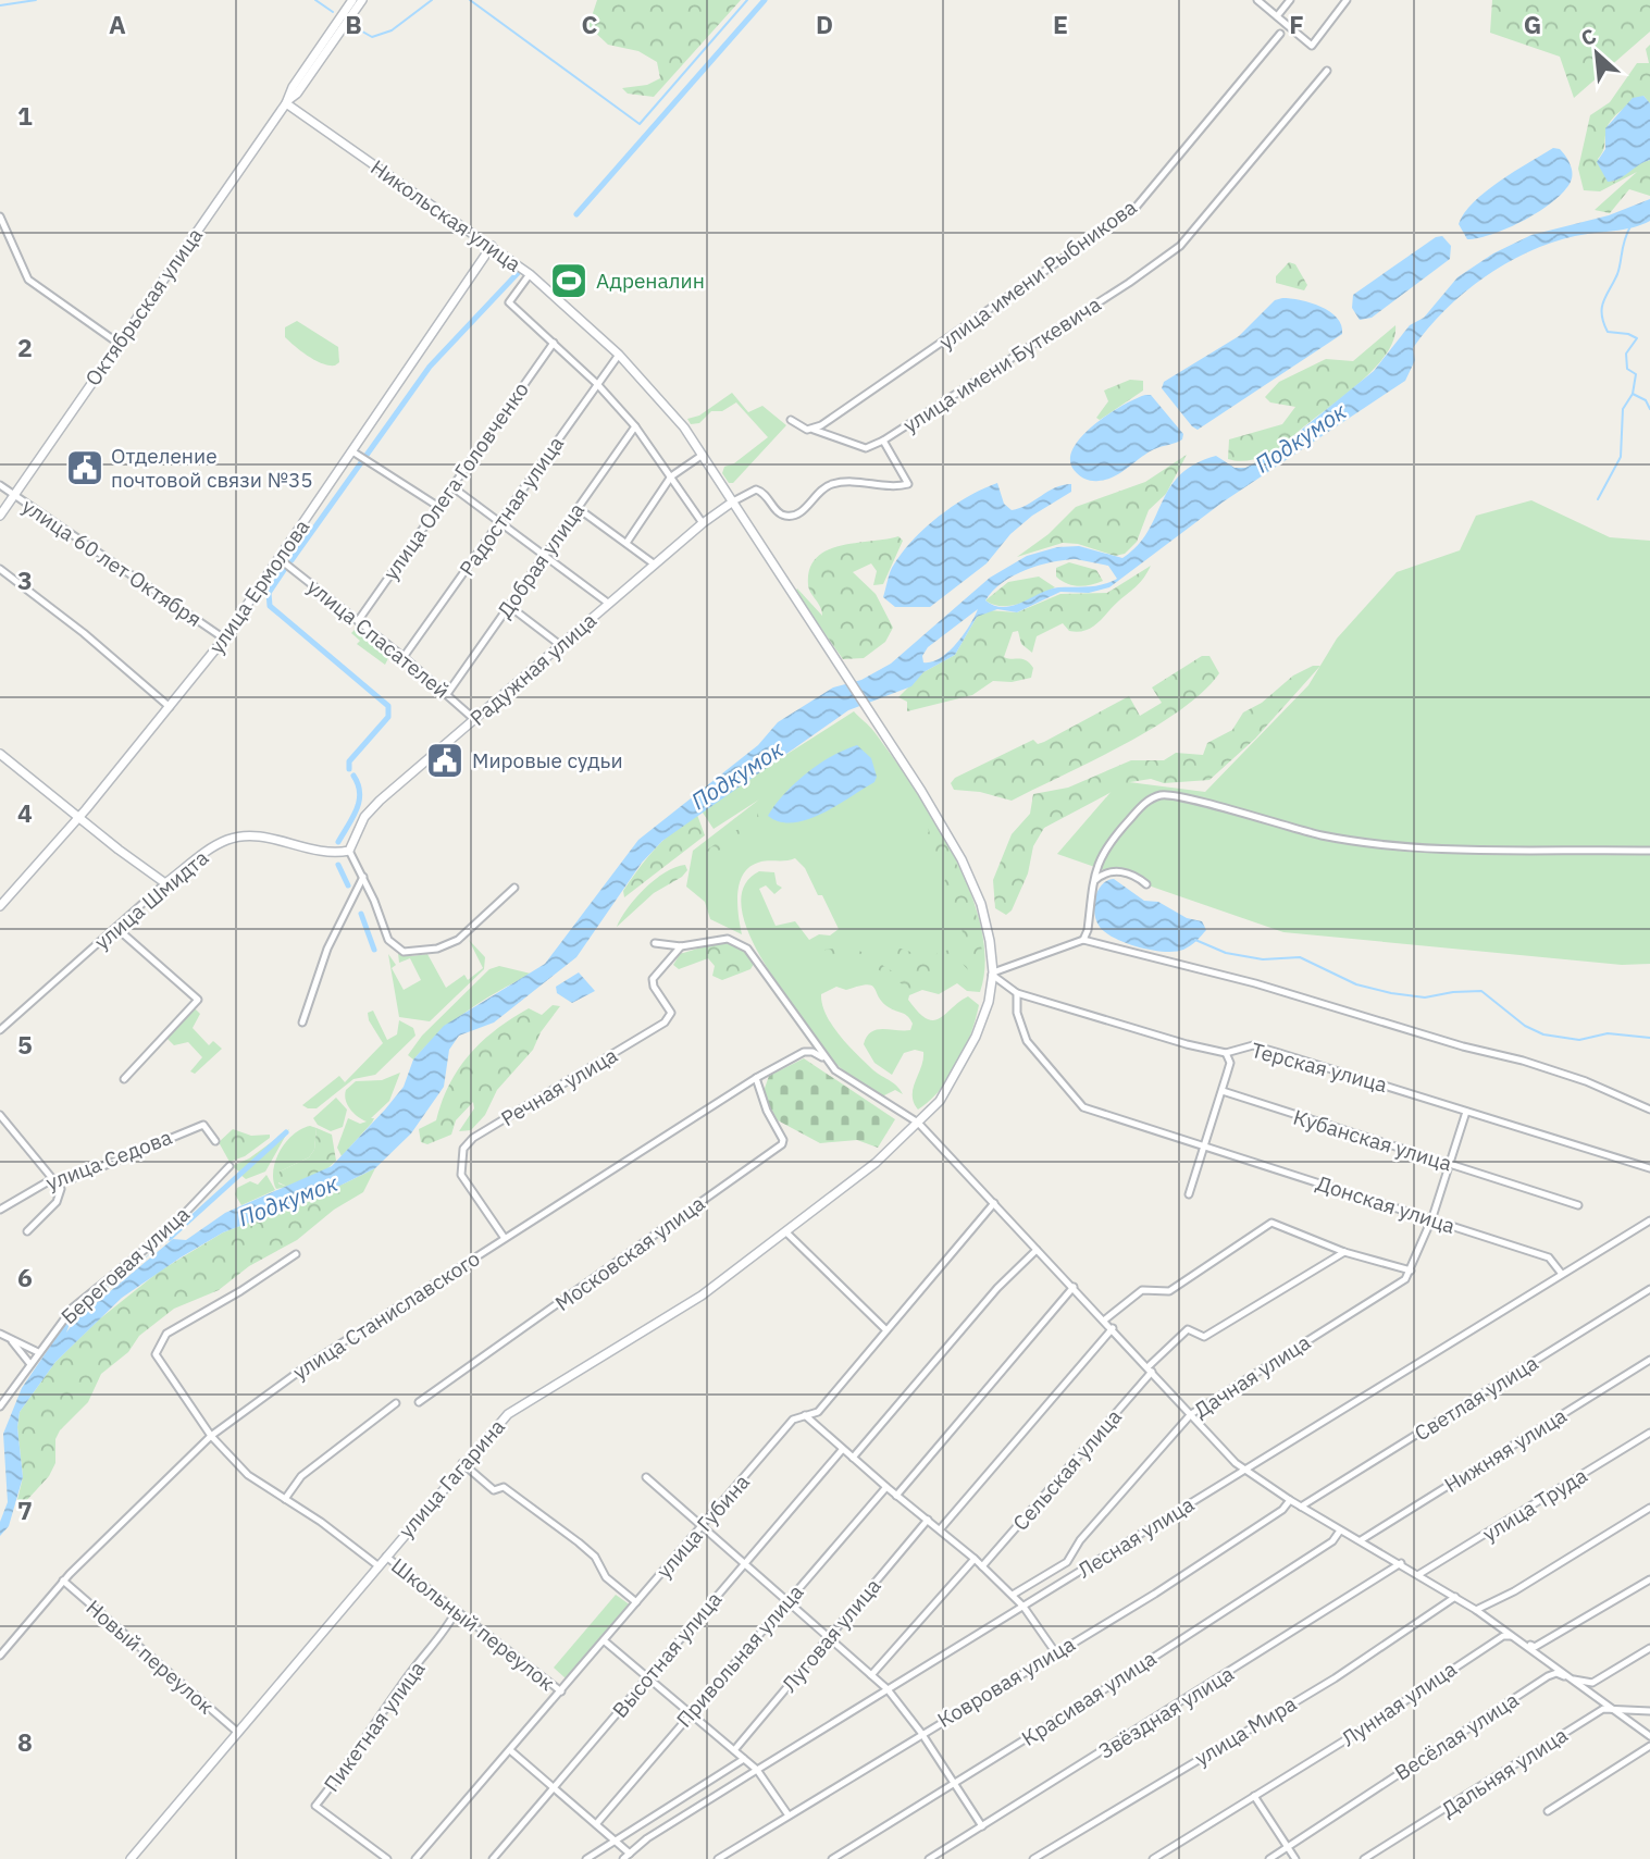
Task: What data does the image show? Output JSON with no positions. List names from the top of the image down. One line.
{"streets":{"street":["Никольская улица","улица имени Рыбникова","Октябрьская улица","улица имени Буткевича","улица Олега Головченко","Радостная улица","Добрая улица","улица 60 лет Октября","улица Ермолова","улица Спасателей","Радужная улица","улица Шмидта","Терская улица","Речная улица","Кубанская улица","улица Седова","Донская улица","Московская улица","Береговая улица","улица Станиславского","Дачная улица","Светлая улица","Нижняя улица","Сельская улица","улица Гагарина","улица Труда","улица Губина","Лесная улица","Школьный переулок","Луговая улица","Высотная улица","Привольная улица","Новый переулок","Ковровая улица","Красивая улица","Лунная улица","Звёздная улица","Пикетная улица","улица Мира","Весёлая улица","Дальняя улица"]},"crossings":[["Никольская улица","Октябрьская улица"],["Никольская улица","Радостная улица"],["Никольская улица","улица Ермолова"],["Никольская улица","Радужная улица"],["Никольская улица","улица Гагарина"],["улица имени Рыбникова","улица имени Буткевича"],["Октябрьская улица","улица 60 лет Октября"],["улица Олега Головченко","улица Спасателей"],["Радостная улица","улица Спасателей"],["Добрая улица","улица Спасателей"],["улица 60 лет Октября","улица Ермолова"],["улица Ермолова","улица Спасателей"],["улица Спасателей","Радужная улица"],["Радужная улица","улица Шмидта"],["Терская улица","улица Гагарина"],["Речная улица","улица Станиславского"],["Донская улица","Лесная улица"],["Московская улица","улица Станиславского"],["улица Станиславского","Школьный переулок"],["улица Станиславского","Новый переулок"],["улица Гагарина","Школьный переулок"],["улица Гагарина","Новый переулок"],["улица Губина","Школьный переулок"],["Школьный переулок","Пикетная улица"]],"water":["Подкумок"],"places":{"sports":["Адреналин"],"public building":["Отделение почтовой связи №35","Мировые судьи"]},"north":"top left","grid":{"columns":["A","B","C","D","E","F","G"],"rows":["1","2","3","4","5","6","7","8"]}}
